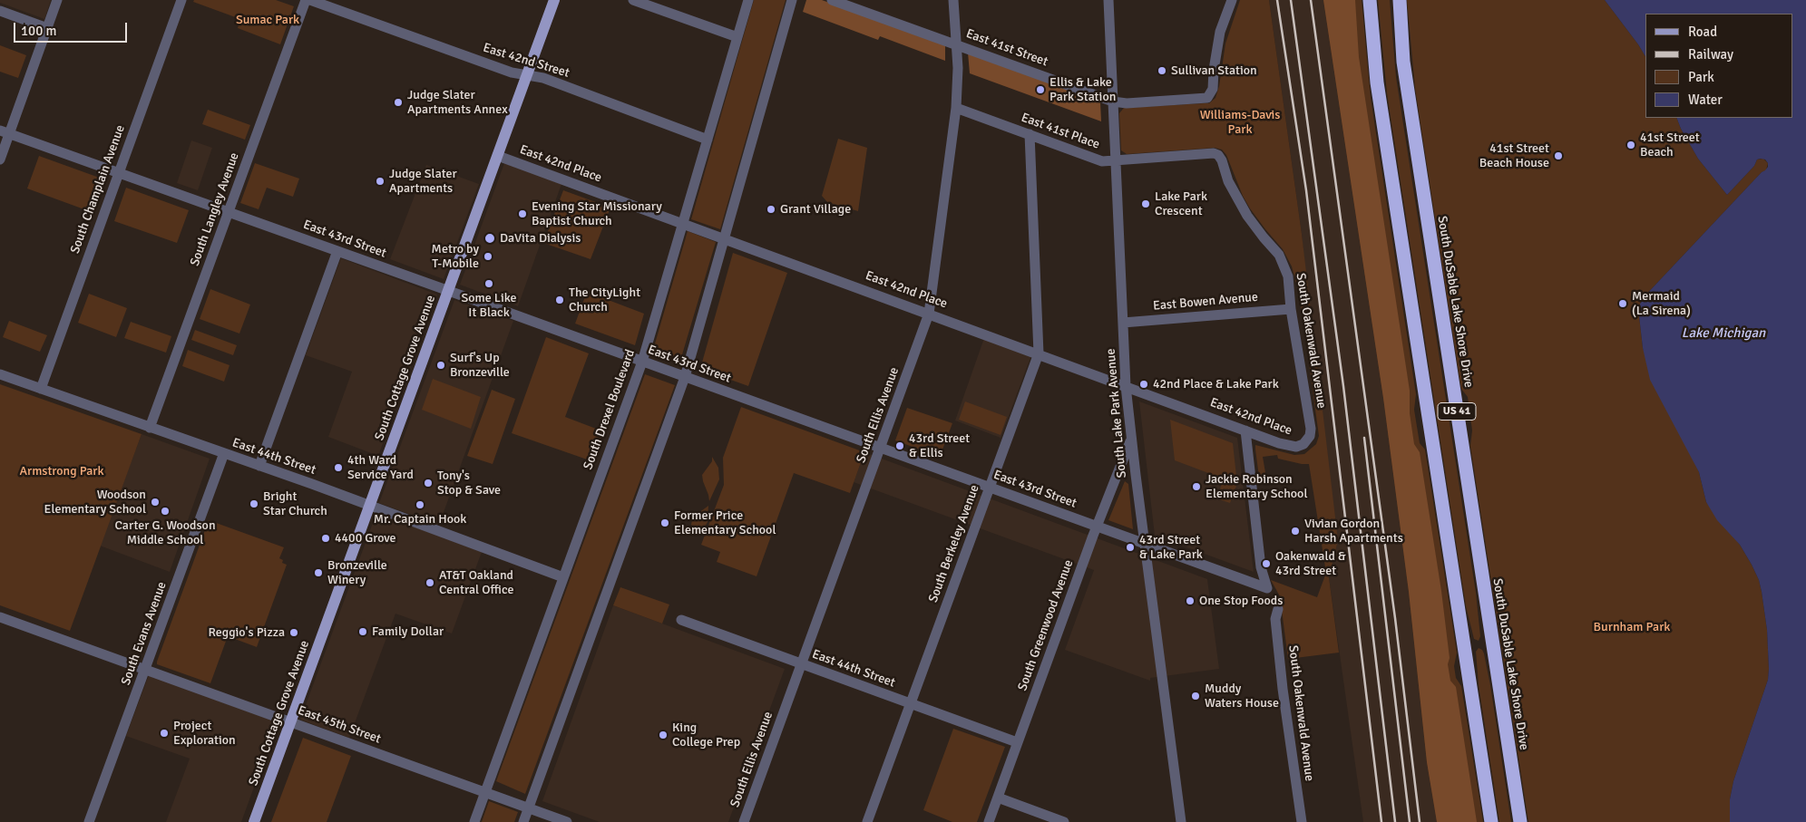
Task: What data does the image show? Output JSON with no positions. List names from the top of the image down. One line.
{"streets":{"highway":["South DuSable Lake Shore Drive","US 41"],"main road":["South Cottage Grove Avenue"],"street":["East 41st Street","East 42nd Street","East 41st Place","East 42nd Place","South Champlain Avenue","South Langley Avenue","East 43rd Street","East Bowen Avenue","South Oakenwald Avenue","South Drexel Boulevard","South Lake Park Avenue","South Ellis Avenue","East 44th Street","South Berkeley Avenue","South Greenwood Avenue","South Evans Avenue","East 45th Street"]},"crossings":[["East 41st Street","South Lake Park Avenue"],["East 41st Street","South Ellis Avenue"],["East 42nd Street","South Cottage Grove Avenue"],["East 42nd Street","South Drexel Boulevard"],["East 41st Place","South Oakenwald Avenue"],["East 41st Place","South Lake Park Avenue"],["East 41st Place","South Ellis Avenue"],["East 41st Place","South Berkeley Avenue"],["East 42nd Place","East 43rd Street"],["East 42nd Place","South Oakenwald Avenue"],["East 42nd Place","South Cottage Grove Avenue"],["East 42nd Place","South Drexel Boulevard"],["East 42nd Place","South Lake Park Avenue"],["East 42nd Place","South Ellis Avenue"],["East 42nd Place","South Berkeley Avenue"],["South Champlain Avenue","East 43rd Street"],["South Champlain Avenue","East 44th Street"],["South Langley Avenue","East 43rd Street"],["South Langley Avenue","East 44th Street"],["East 43rd Street","South Cottage Grove Avenue"],["East 43rd Street","South Drexel Boulevard"],["East 43rd Street","South Lake Park Avenue"],["East 43rd Street","South Ellis Avenue"],["East 43rd Street","South Berkeley Avenue"],["East 43rd Street","South Greenwood Avenue"],["East Bowen Avenue","South Oakenwald Avenue"],["East Bowen Avenue","South Lake Park Avenue"],["South Cottage Grove Avenue","East 44th Street"],["South Cottage Grove Avenue","East 45th Street"],["South Drexel Boulevard","East 44th Street"],["South Drexel Boulevard","East 45th Street"],["South Lake Park Avenue","South Greenwood Avenue"],["South Ellis Avenue","East 44th Street"],["East 44th Street","South Berkeley Avenue"],["East 44th Street","South Greenwood Avenue"],["East 44th Street","South Evans Avenue"],["South Evans Avenue","East 45th Street"]],"water":["Lake Michigan"],"parks":["Sumac Park","Williams-Davis Park","Armstrong Park","Burnham Park"],"places":["Sullivan Station","Ellis & Lake Park Station","Judge Slater Apartments Annex","41st Street Beach","41st Street Beach House","Judge Slater Apartments","Lake Park Crescent","Grant Village","Evening Star Missionary Baptist Church","DaVita Dialysis","Metro by T-Mobile","Some Like It Black","The CityLight Church","Mermaid (La Sirena)","Surf's Up Bronzeville","42nd Place & Lake Park","43rd Street & Ellis","4th Ward Service Yard","Tony's Stop & Save","Jackie Robinson Elementary School","Woodson Elementary School","Bright Star Church","Mr. Captain Hook","Carter G. Woodson Middle School","Former Price Elementary School","Vivian Gordon Harsh Apartments","4400 Grove","43rd Street & Lake Park","Oakenwald & 43rd Street","Bronzeville Winery","AT&T Oakland Central Office","One Stop Foods","Family Dollar","Reggio's Pizza","Muddy Waters House","Project Exploration","King College Prep"],"legend":["Road","Railway","Park","Water"],"scale_bar":"100 m"}
